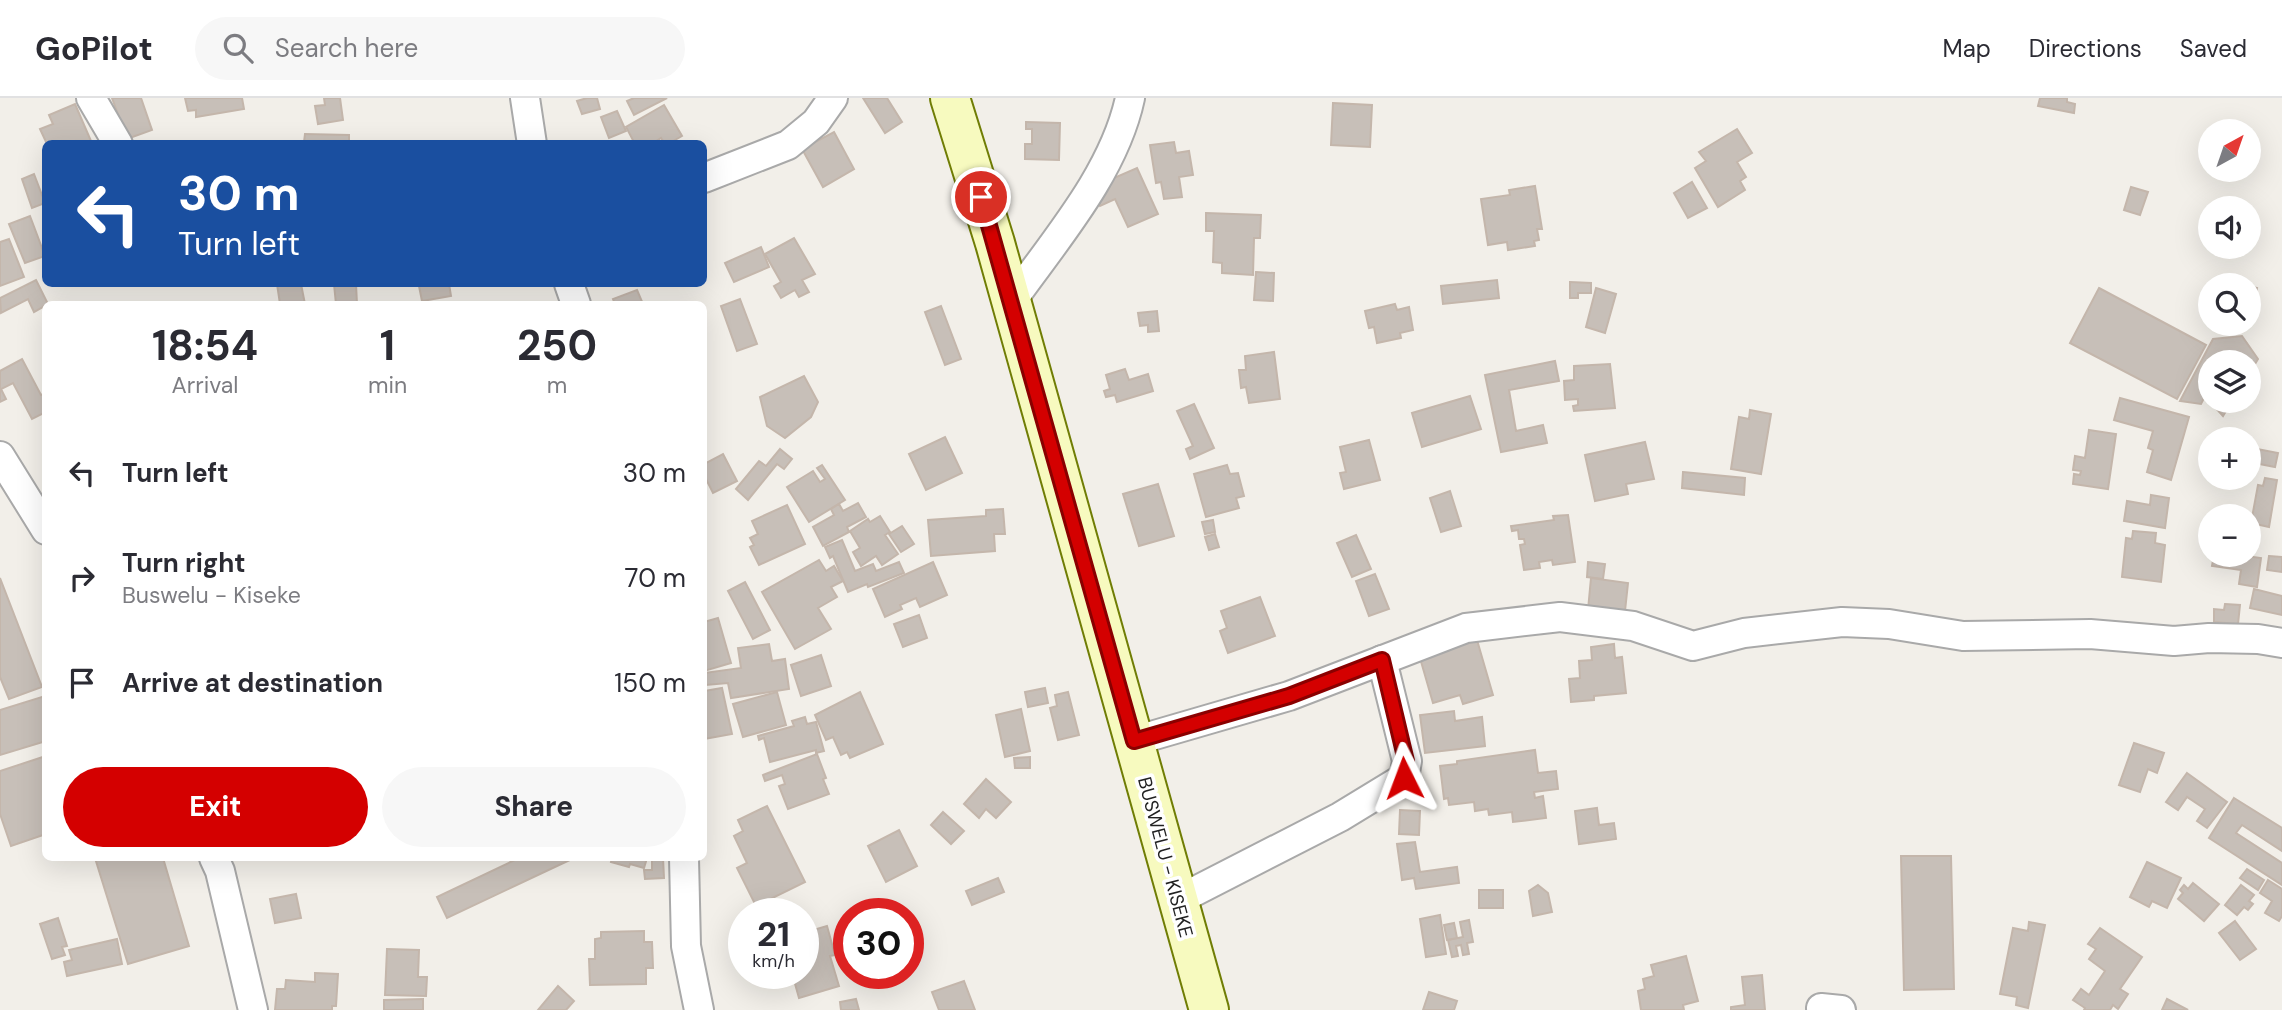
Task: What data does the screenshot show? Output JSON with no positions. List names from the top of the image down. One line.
{"streets":{"main road":["BUSWELU - KISEKE"]},"north":"top right","page":{"header":"GoPilot","search":"Search here","nav":["Map","Directions","Saved"],"map_buttons":["+","−"],"turn":["30 m","Turn left"],"eta":["18:54","Arrival","1","min","250","m"],"list":[{"name":"Turn left","value":"30 m"},{"name":"Turn right","note":"Buswelu - Kiseke","value":"70 m"},{"name":"Arrive at destination","value":"150 m"}],"buttons":["Exit","Share"],"speed":"21 km/h","limit":"30"}}
